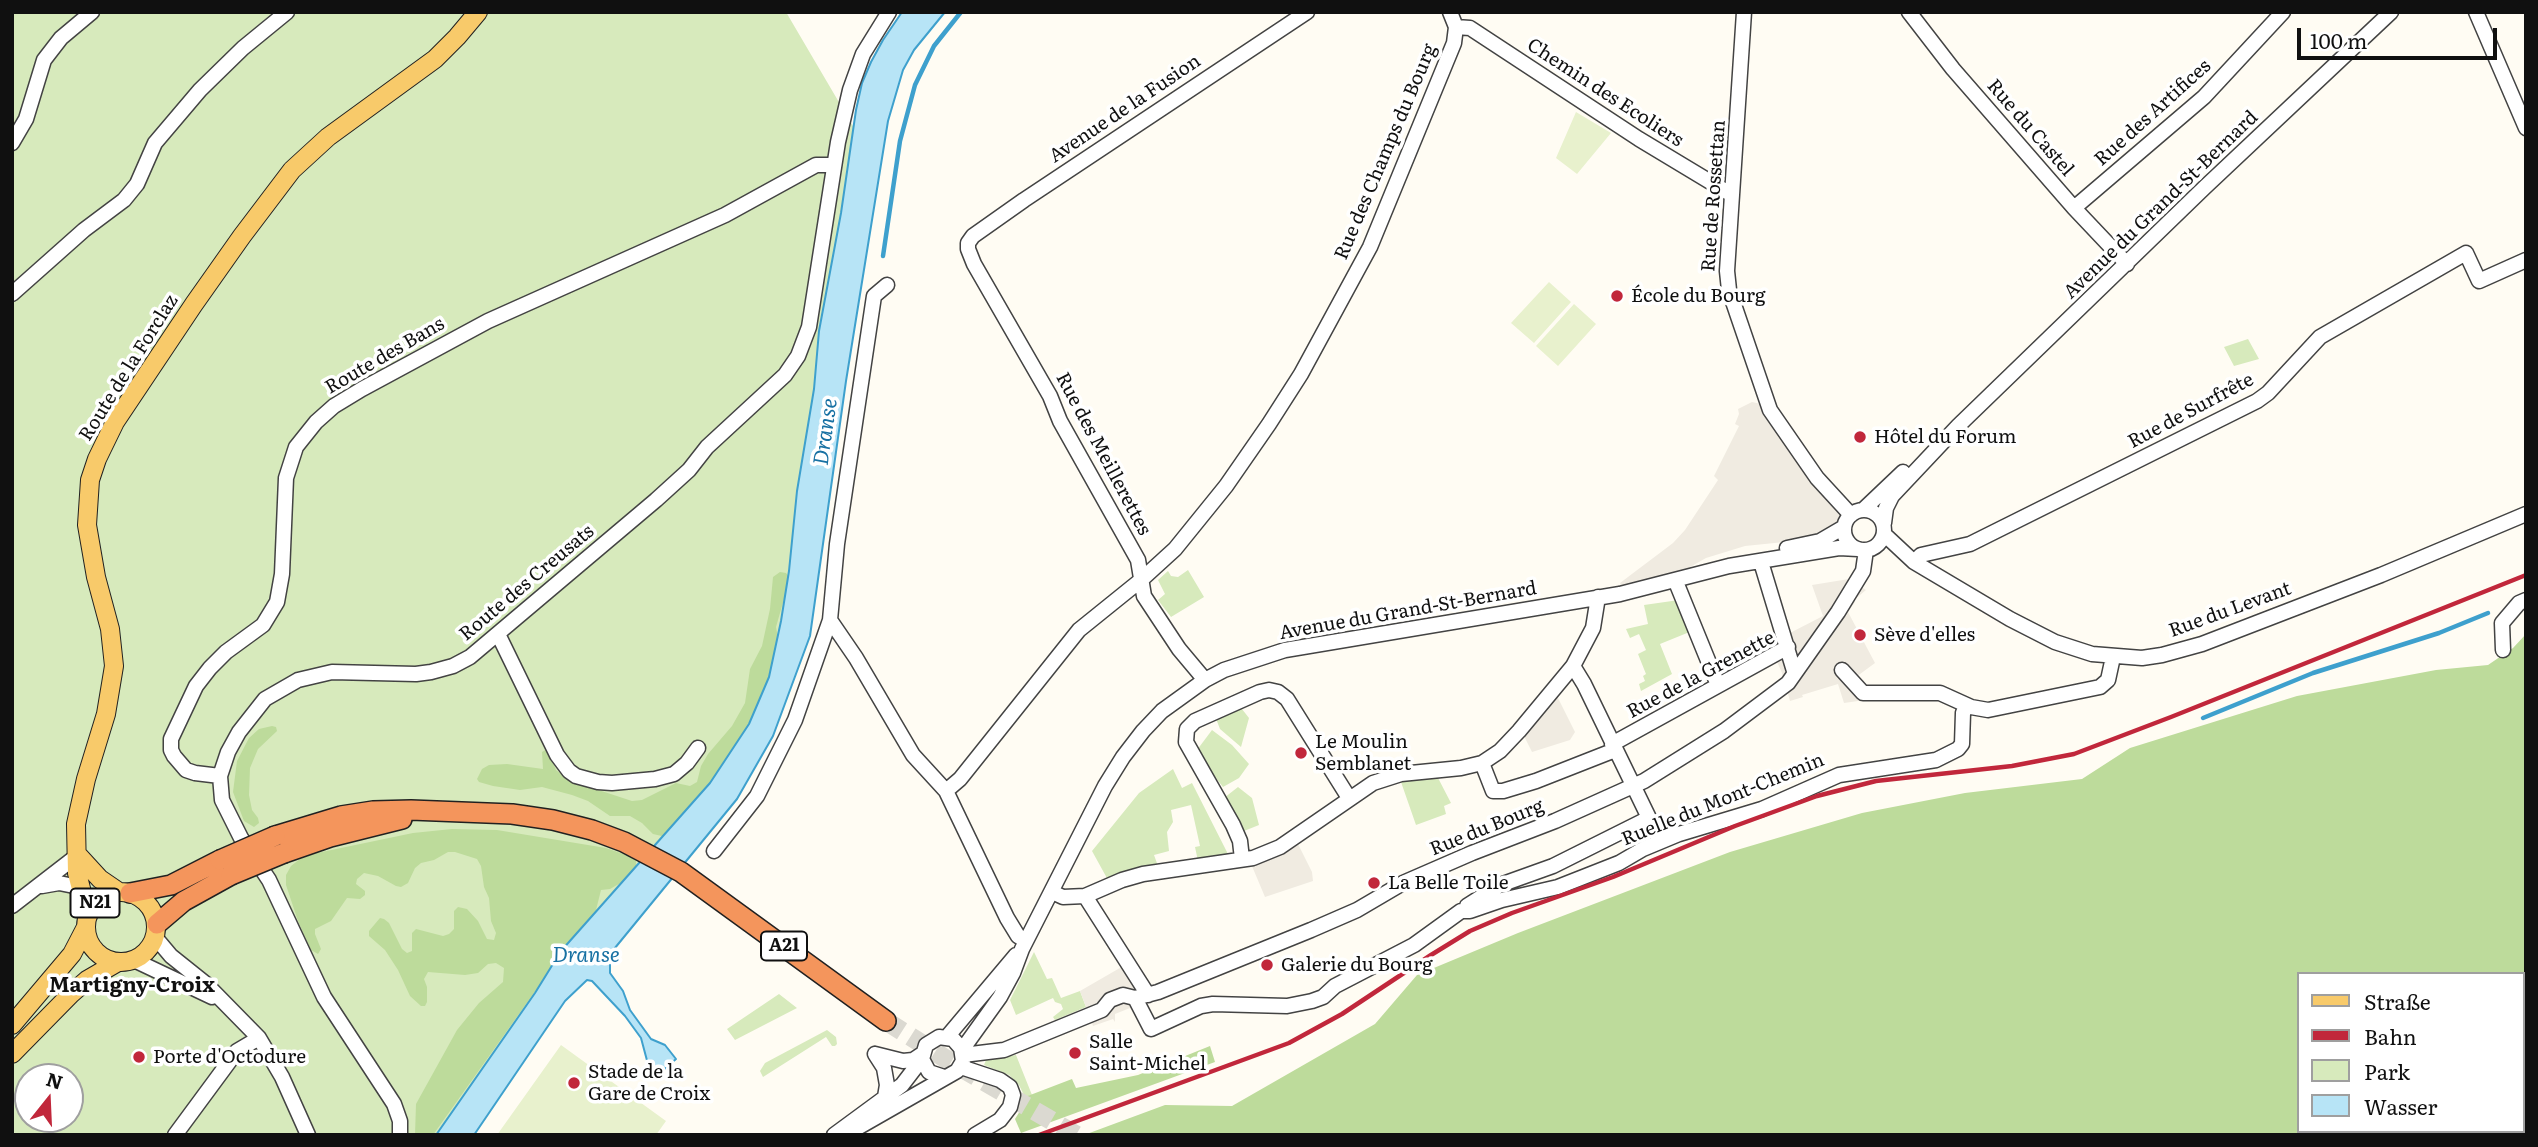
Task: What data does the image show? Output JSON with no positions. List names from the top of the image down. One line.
{"streets":{"highway":["A21"],"main road":["Route de la Forclaz","N21"],"street":["Chemin des Ecoliers","Avenue de la Fusion","Rue des Artifices","Rue du Castel","Rue des Champs du Bourg","Rue de Rossettan","Avenue du Grand-St-Bernard","Route des Bans","Rue de Surfrête","Rue des Meillerettes","Route des Creusats","Rue du Levant","Rue de la Grenette","Ruelle du Mont-Chemin","Rue du Bourg"]},"crossings":[["Chemin des Ecoliers","Rue des Champs du Bourg"],["Chemin des Ecoliers","Rue de Rossettan"],["Avenue de la Fusion","Rue des Meillerettes"],["Rue des Artifices","Rue du Castel"],["Rue du Castel","Avenue du Grand-St-Bernard"],["Rue des Champs du Bourg","Rue des Meillerettes"],["Rue de Rossettan","Avenue du Grand-St-Bernard"],["Rue de Rossettan","Rue du Levant"],["Rue de Rossettan","Rue du Bourg"],["Avenue du Grand-St-Bernard","Rue des Meillerettes"],["Avenue du Grand-St-Bernard","Rue du Levant"],["Avenue du Grand-St-Bernard","Rue du Bourg"],["Route des Bans","Route des Creusats"],["Route de la Forclaz","N21"],["Route de la Forclaz","A21"],["Rue de Surfrête","Rue du Levant"],["Rue du Levant","Rue du Bourg"],["Rue de la Grenette","Rue du Bourg"],["Ruelle du Mont-Chemin","Rue du Bourg"],["N21","A21"]],"districts":["Martigny-Croix"],"water":["Dranse"],"places":["École du Bourg","Hôtel du Forum","Sève d'elles","Le Moulin Semblanet","La Belle Toile","Galerie du Bourg","Salle Saint-Michel","Porte d'Octodure","Stade de la Gare de Croix"],"legend":["Straße","Bahn","Park","Wasser"],"scale_bar":"100 m","north":"top"}
